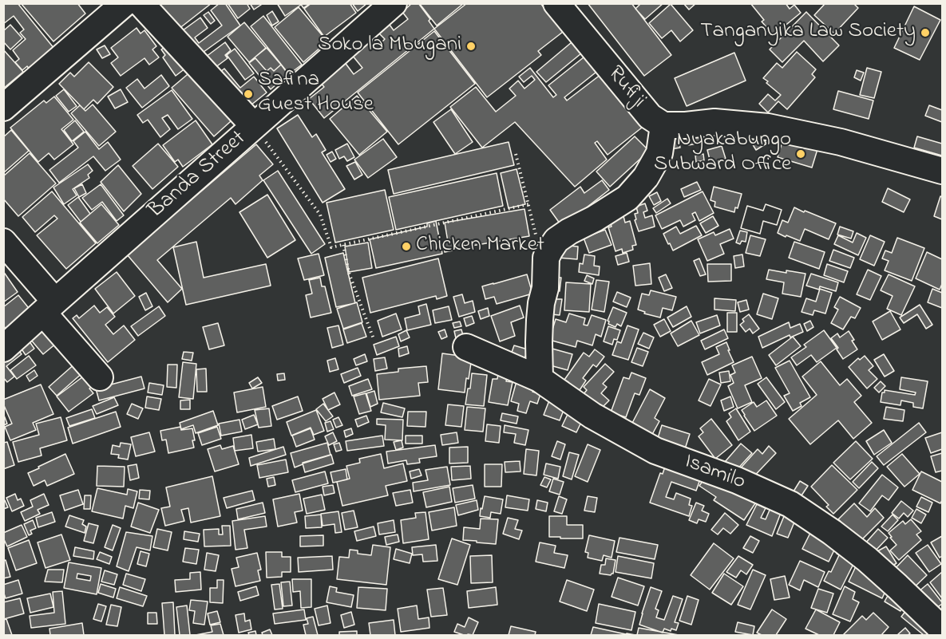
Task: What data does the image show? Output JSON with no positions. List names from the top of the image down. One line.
{"streets":{"street":["Rufiji","Banda Street","Isamilo"]},"places":["Tanganyika Law Society","Soko la Mbugani","Safina Guest House","Nyakabungo Subward Office","Chicken Market"]}
